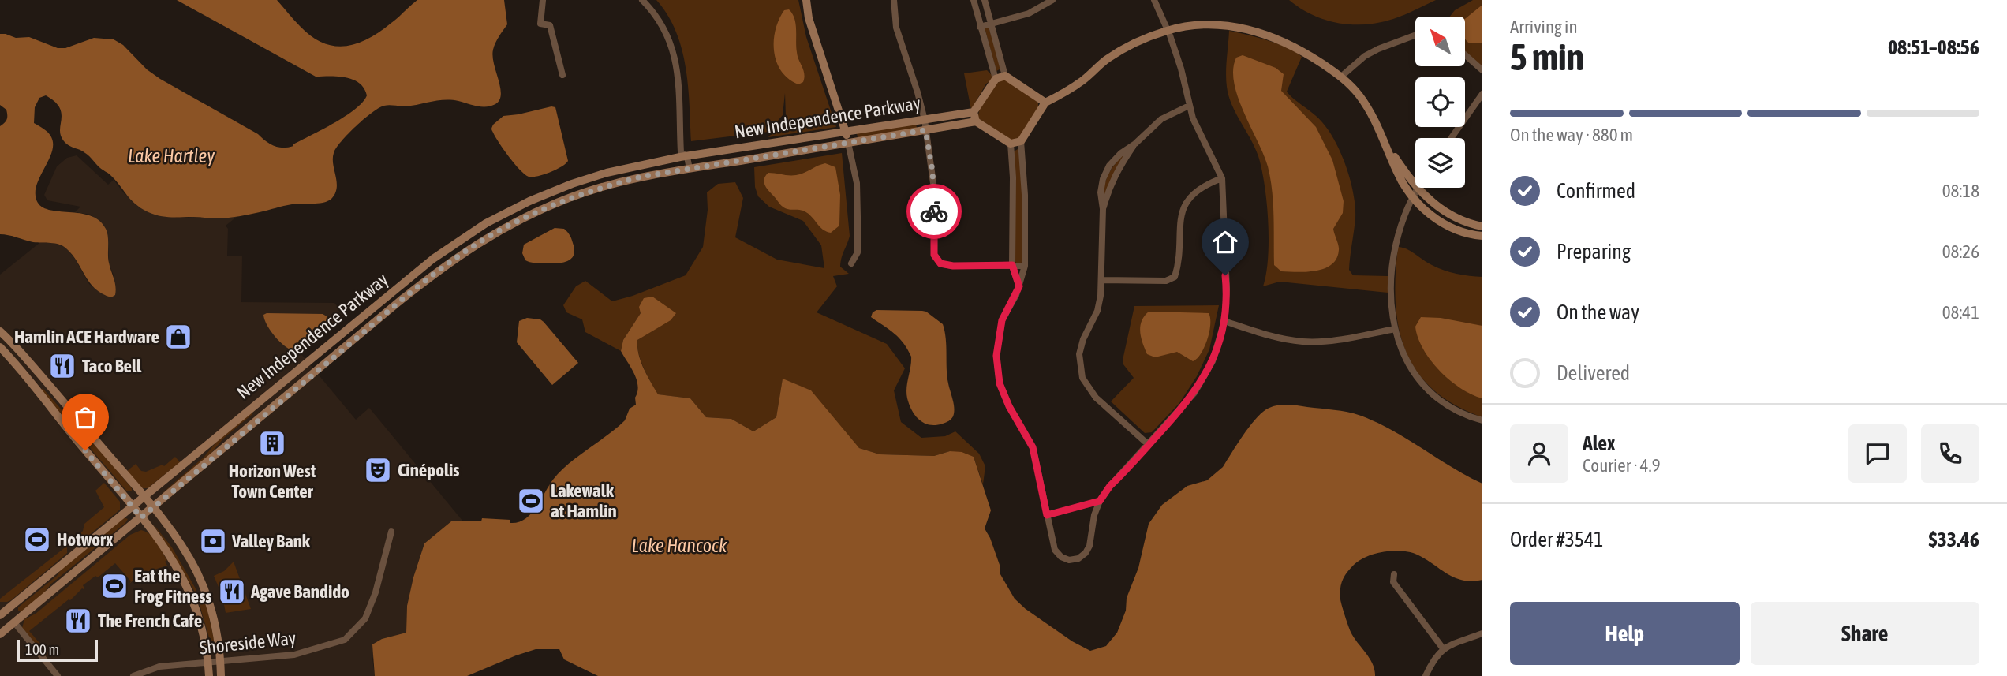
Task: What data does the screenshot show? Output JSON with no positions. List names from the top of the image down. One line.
{"streets":{"street":["New Independence Parkway","Shoreside Way"]},"water":["Lake Hartley","Lake Hancock"],"places":{"shop":["Hamlin ACE Hardware"],"restaurant":["Taco Bell","Agave Bandido","The French Cafe"],"building":["Horizon West Town Center"],"theatre":["Cinépolis"],"sports":["Lakewalk at Hamlin","Hotworx","Eat the Frog Fitness"],"bank":["Valley Bank"]},"scale_bar":"100 m","north":"top left","page":{"heading":["5 min","Arriving in","08:51–08:56"],"panel":["Alex","Courier · 4.9","Order #3541","$33.46"],"bar":"On the way · 880 m","list":[["Confirmed","08:18"],["Preparing","08:26"],["On the way","08:41"],"Delivered"],"buttons":["Help","Share"],"scale":"100 m"}}
